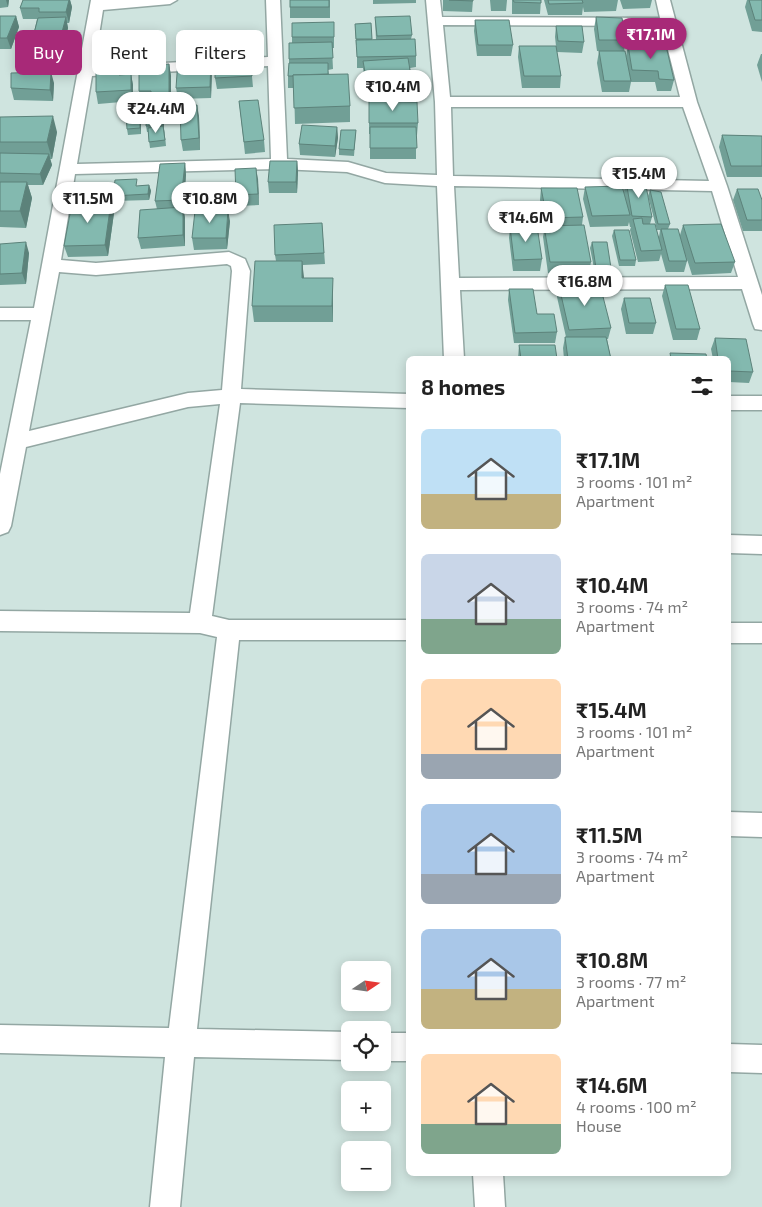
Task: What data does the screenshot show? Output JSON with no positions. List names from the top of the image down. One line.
{"north":"right","page":{"price":["₹17.1M","₹10.4M","₹24.4M","₹15.4M","₹11.5M","₹10.8M","₹14.6M","₹16.8M"],"chip":["Buy","Rent","Filters"],"heading":"8 homes","list":[{"name":"₹17.1M","note":"3 rooms · 101 m² · Apartment"},{"name":"₹10.4M","note":"3 rooms · 74 m² · Apartment"},{"name":"₹15.4M","note":"3 rooms · 101 m² · Apartment"},{"name":"₹11.5M","note":"3 rooms · 74 m² · Apartment"},{"name":"₹10.8M","note":"3 rooms · 77 m² · Apartment"},{"name":"₹14.6M","note":"4 rooms · 100 m² · House"}],"map_buttons":["+","−"]}}
